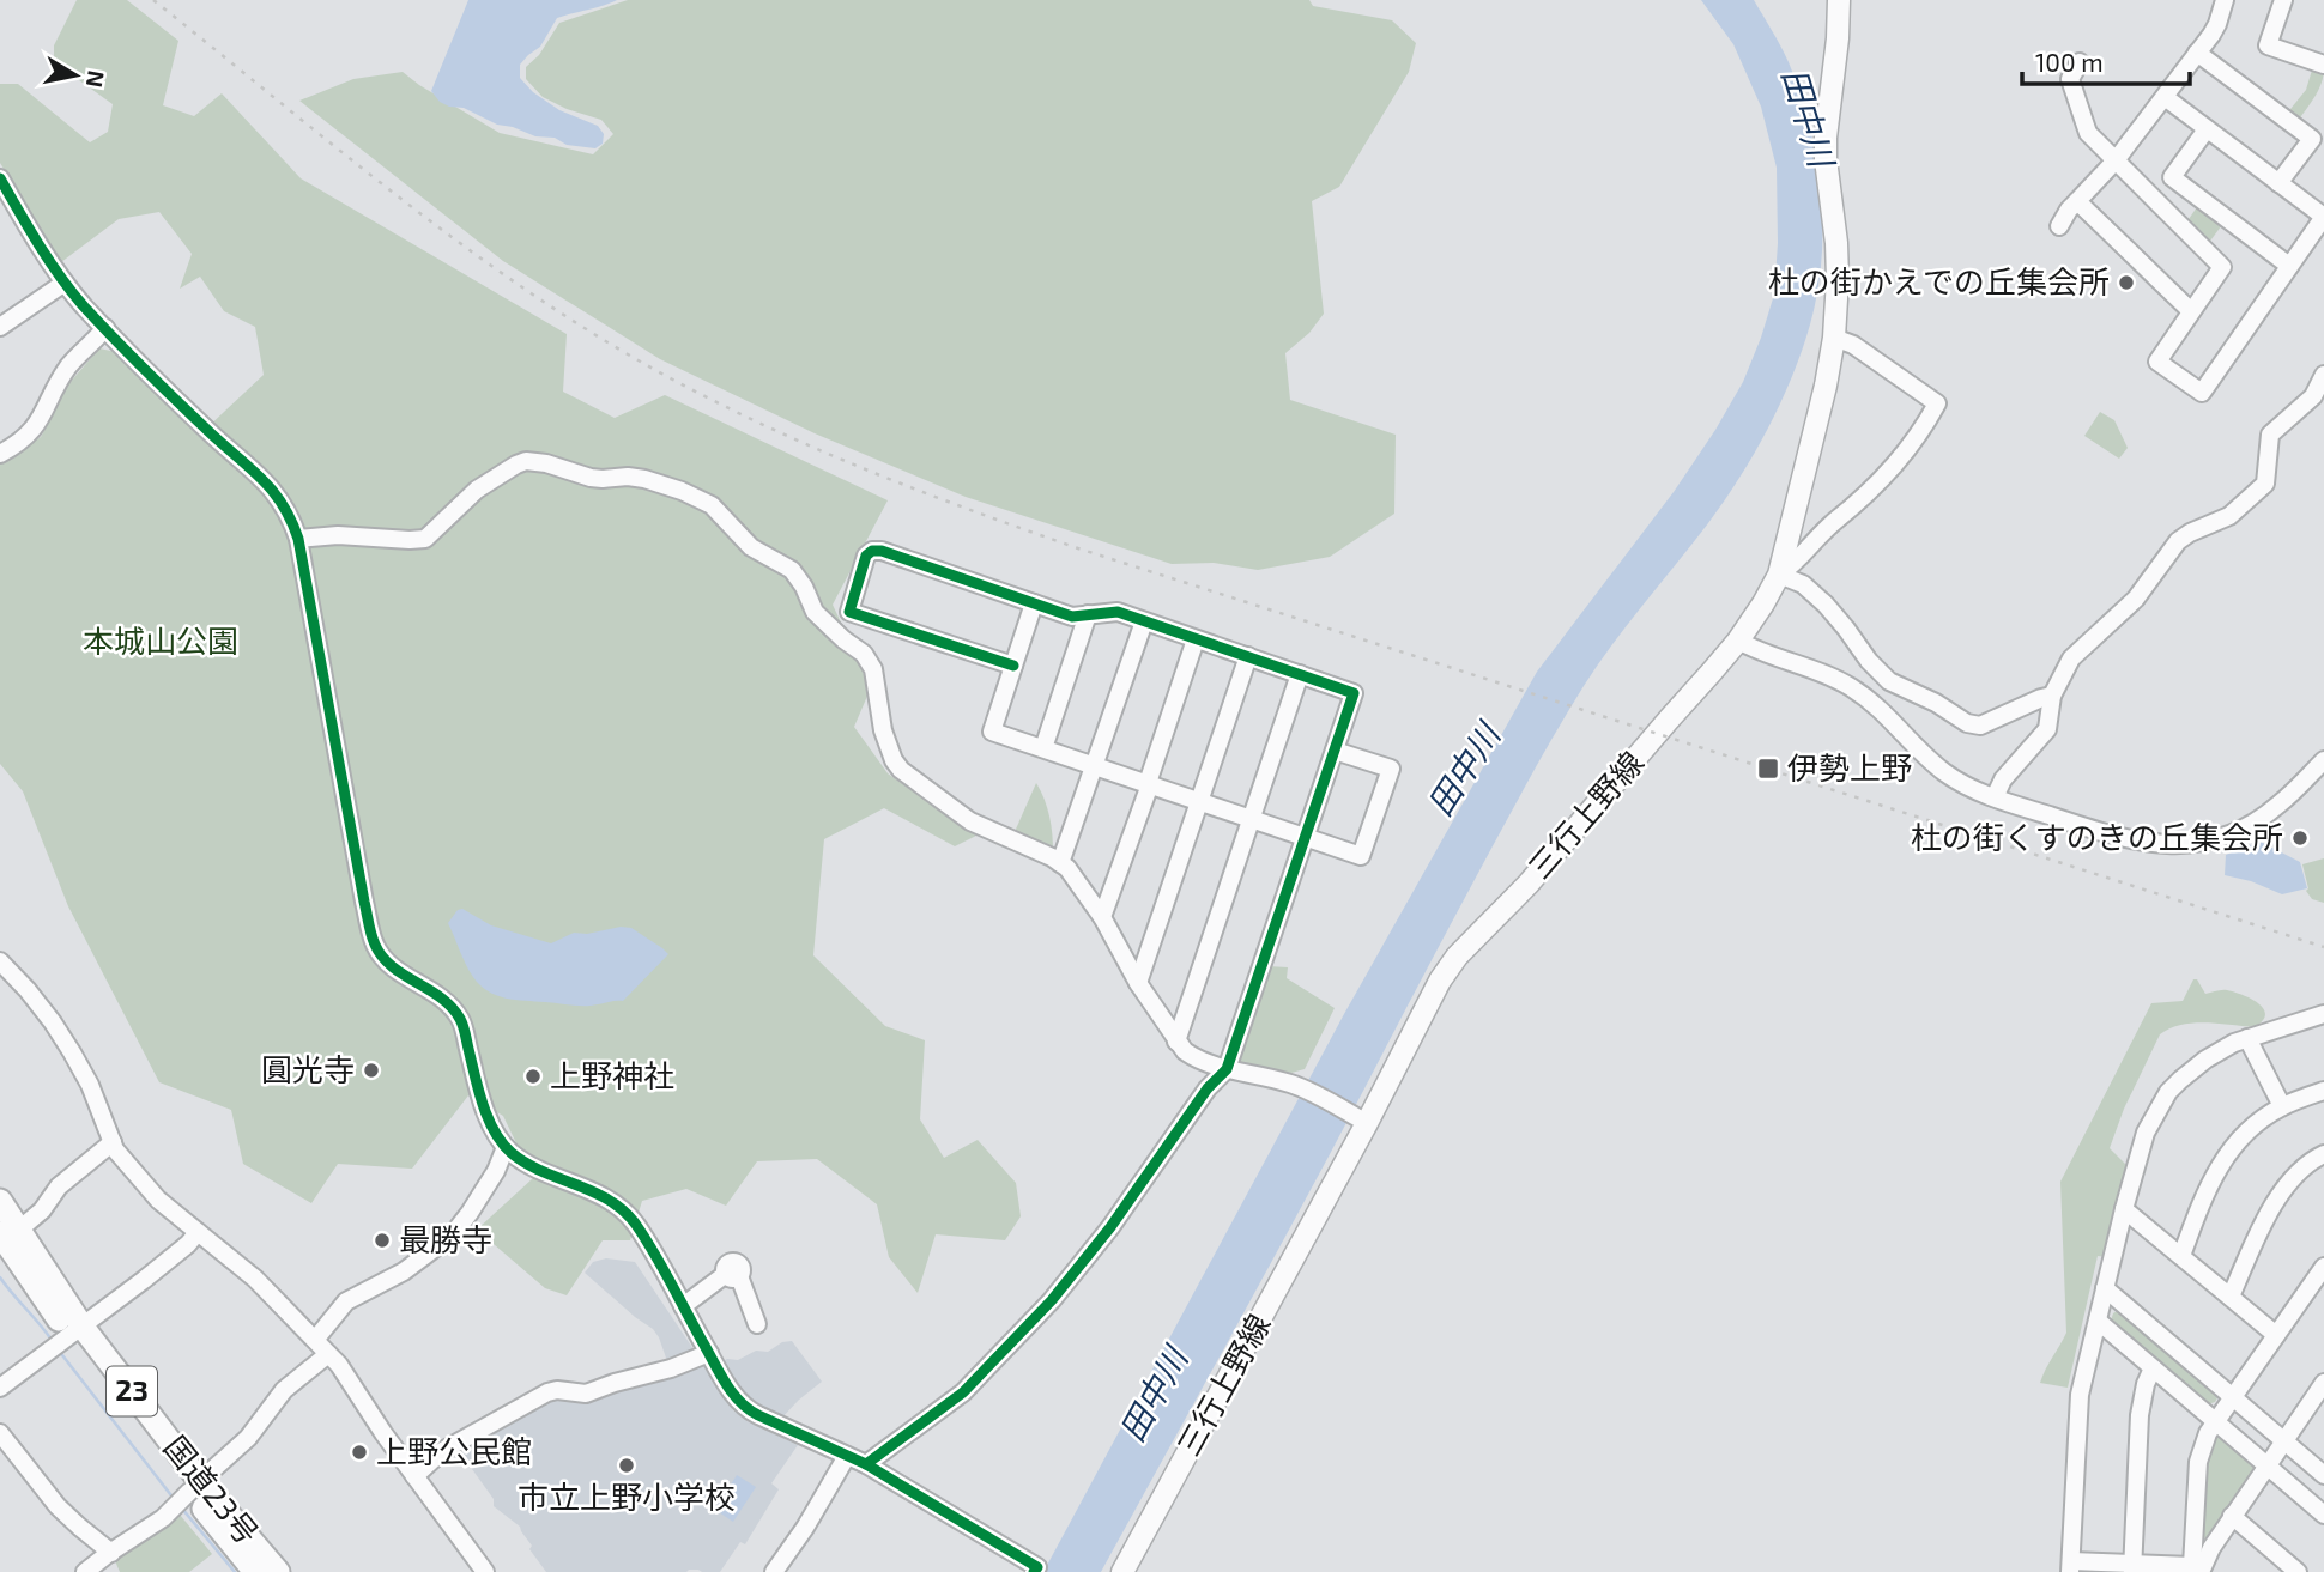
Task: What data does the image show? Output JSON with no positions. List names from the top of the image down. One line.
{"streets":{"highway":["23","国道23号"],"main road":["三行上野線"]},"water":["田中川"],"parks":["本城山公園"],"places":{"other":["杜の街かえでの丘集会所","杜の街くすのきの丘集会所","圓光寺","上野神社","最勝寺","上野公民館","市立上野小学校"],"transit":["伊勢上野"]},"scale_bar":"100 m","north":"right"}
